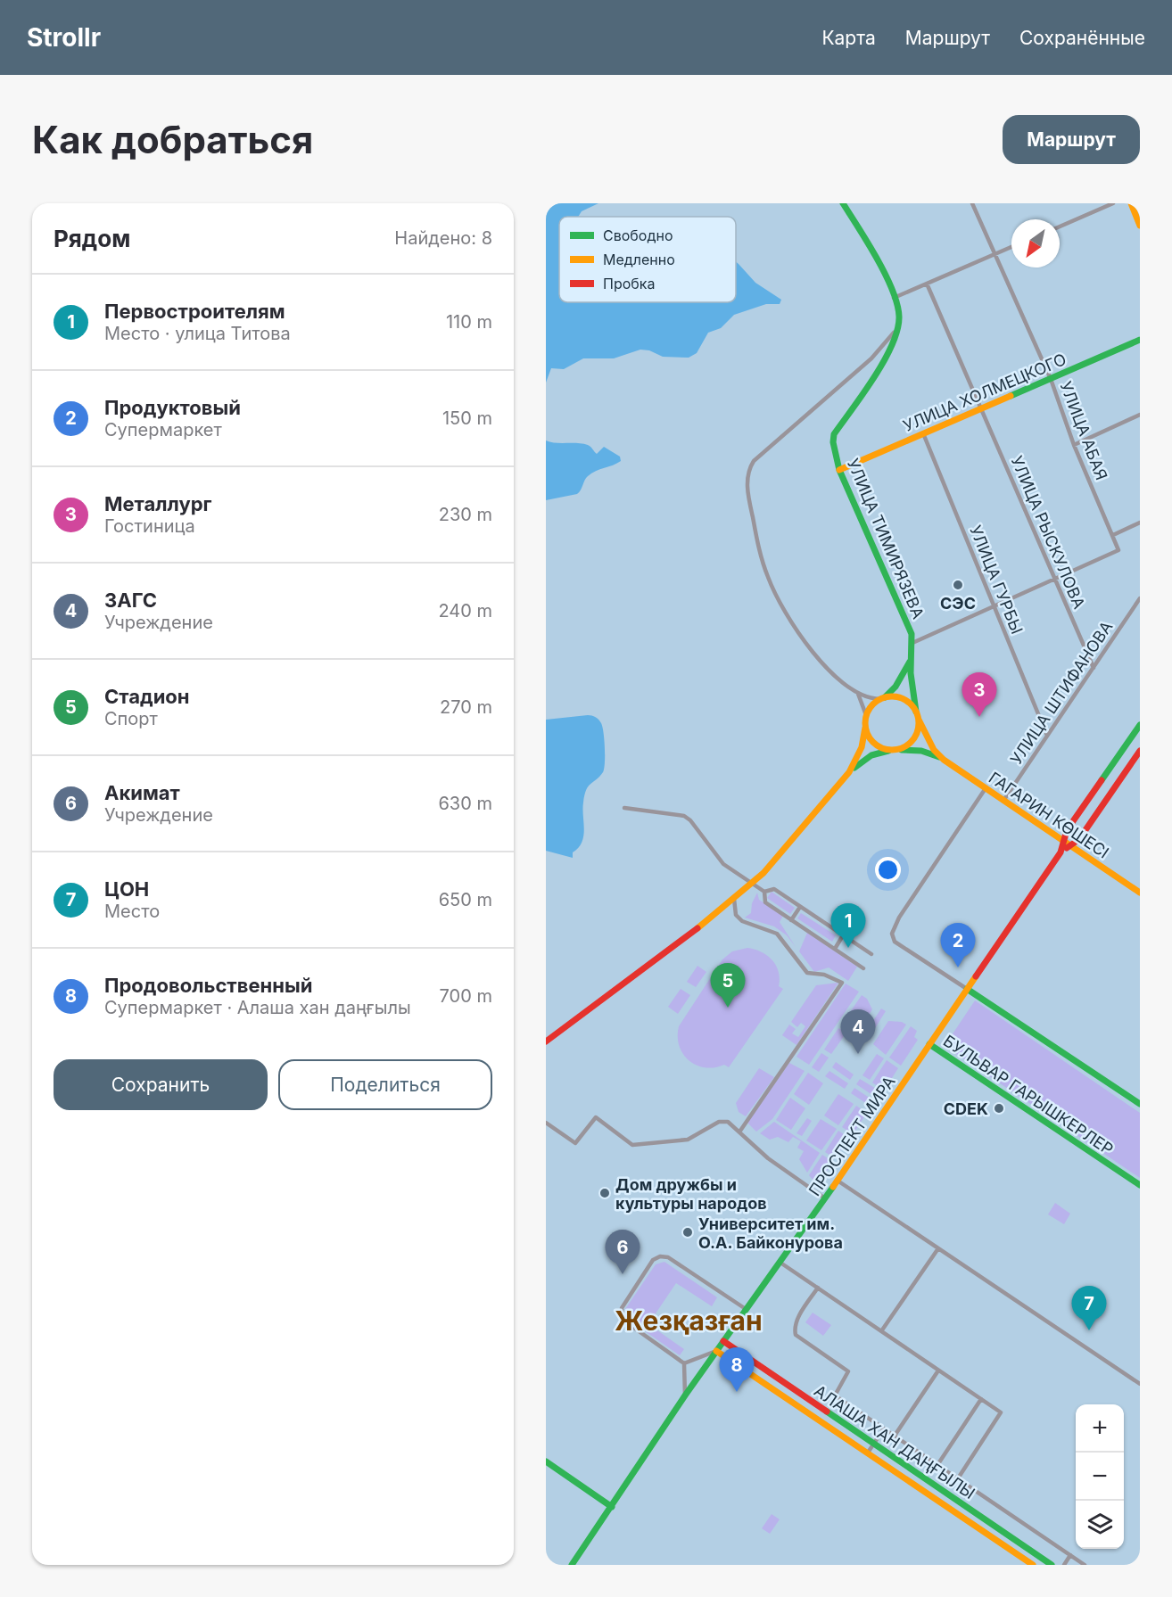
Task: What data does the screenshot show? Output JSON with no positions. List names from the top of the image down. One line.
{"streets":{"street":["УЛИЦА ХОЛМЕЦКОГО","УЛИЦА АБАЯ","УЛИЦА РЫСКУЛОВА","УЛИЦА ТИМИРЯЗЕВА","УЛИЦА ГУРБЫ","УЛИЦА ШТИФАНОВА","ГАГАРИН КӨШЕСІ","БУЛЬВАР ГАРЫШКЕРЛЕР","ПРОСПЕКТ МИРА","АЛАША ХАН ДАҢҒЫЛЫ"]},"crossings":[["УЛИЦА ХОЛМЕЦКОГО","УЛИЦА АБАЯ"],["УЛИЦА ХОЛМЕЦКОГО","УЛИЦА РЫСКУЛОВА"],["УЛИЦА ХОЛМЕЦКОГО","УЛИЦА ТИМИРЯЗЕВА"],["УЛИЦА ХОЛМЕЦКОГО","УЛИЦА ГУРБЫ"],["УЛИЦА АБАЯ","УЛИЦА РЫСКУЛОВА"],["УЛИЦА РЫСКУЛОВА","УЛИЦА ШТИФАНОВА"],["УЛИЦА ГУРБЫ","УЛИЦА ШТИФАНОВА"],["УЛИЦА ШТИФАНОВА","ГАГАРИН КӨШЕСІ"],["ГАГАРИН КӨШЕСІ","ПРОСПЕКТ МИРА"],["БУЛЬВАР ГАРЫШКЕРЛЕР","ПРОСПЕКТ МИРА"],["ПРОСПЕКТ МИРА","АЛАША ХАН ДАҢҒЫЛЫ"]],"districts":["Жезқазған"],"places":["СЭС","CDEK","Дом дружбы и культуры народов","Университет им. О.А. Байконурова"],"legend":["Свободно","Медленно","Пробка"],"north":"bottom left","page":{"header":"Strollr","nav":["Карта","Маршрут","Сохранённые"],"buttons":["Маршрут",["Сохранить","Поделиться"]],"title":"Как добраться","heading":["Рядом","Найдено: 8"],"list":[{"mark":"1","name":"Первостроителям","note":"Место · улица Титова","value":"110 m"},{"mark":"2","name":"Продуктовый","note":"Супермаркет","value":"150 m"},{"mark":"3","name":"Металлург","note":"Гостиница","value":"230 m"},{"mark":"4","name":"ЗАГС","note":"Учреждение","value":"240 m"},{"mark":"5","name":"Стадион","note":"Спорт","value":"270 m"},{"mark":"6","name":"Акимат","note":"Учреждение","value":"630 m"},{"mark":"7","name":"ЦОН","note":"Место","value":"650 m"},{"mark":"8","name":"Продовольственный","note":"Супермаркет · Алаша хан даңғылы","value":"700 m"}],"pins":["3","1","2","5","4","6","7","8"],"map_buttons":["+","−"]}}
